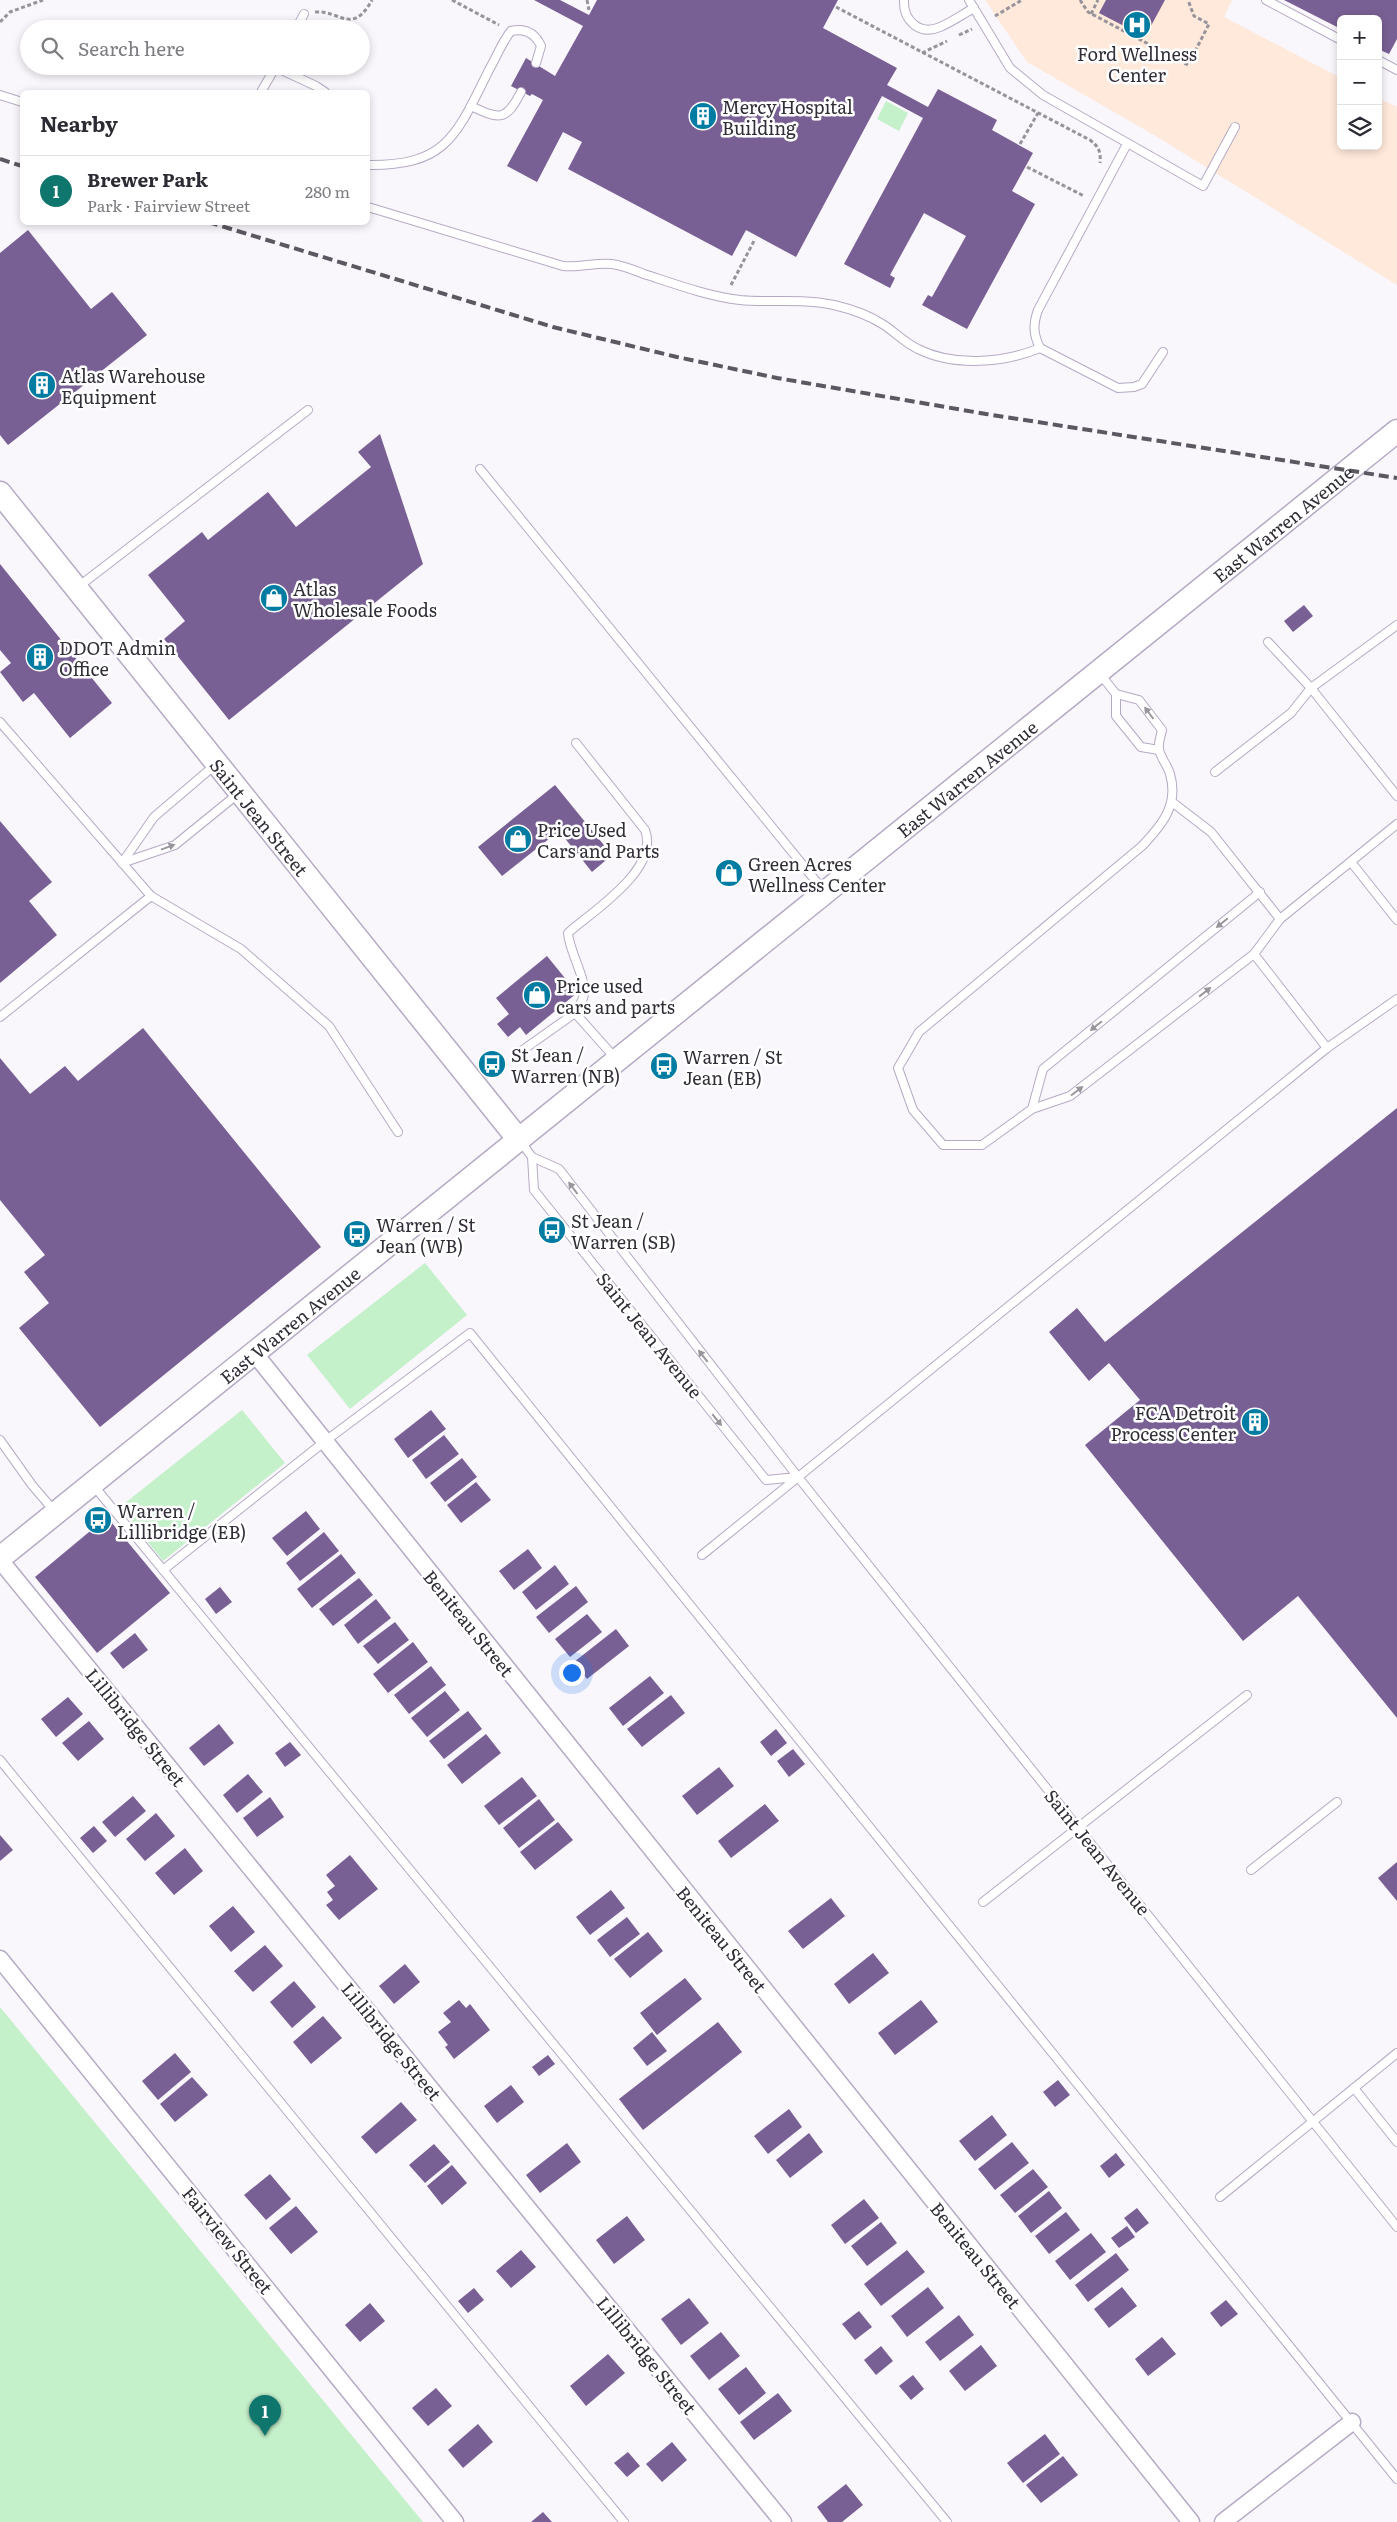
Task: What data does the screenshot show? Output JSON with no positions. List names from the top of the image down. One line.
{"streets":{"main road":["East Warren Avenue","Saint Jean Street"],"street":["Beniteau Street","Lillibridge Street","Fairview Street"],"lane":["Saint Jean Avenue"]},"crossings":[["East Warren Avenue","Saint Jean Street"],["East Warren Avenue","Saint Jean Avenue"],["East Warren Avenue","Beniteau Street"],["East Warren Avenue","Lillibridge Street"],["Saint Jean Street","Saint Jean Avenue"]],"places":{"hospital":["Ford Wellness Center"],"building":["Mercy Hospital Building","Atlas Warehouse Equipment","DDOT Admin Office","FCA Detroit Process Center"],"shop":["Atlas Wholesale Foods","Price Used Cars and Parts","Green Acres Wellness Center","Price used cars and parts"],"bus stop":["St Jean / Warren (NB)","Warren / St Jean (EB)","St Jean / Warren (SB)","Warren / St Jean (WB)","Warren / Lillibridge (EB)"]},"page":{"map_buttons":["+","−"],"search":"Search here","heading":"Nearby","list":[{"mark":"1","name":"Brewer Park","note":"Park · Fairview Street","value":"280 m"}],"pins":"1"}}
